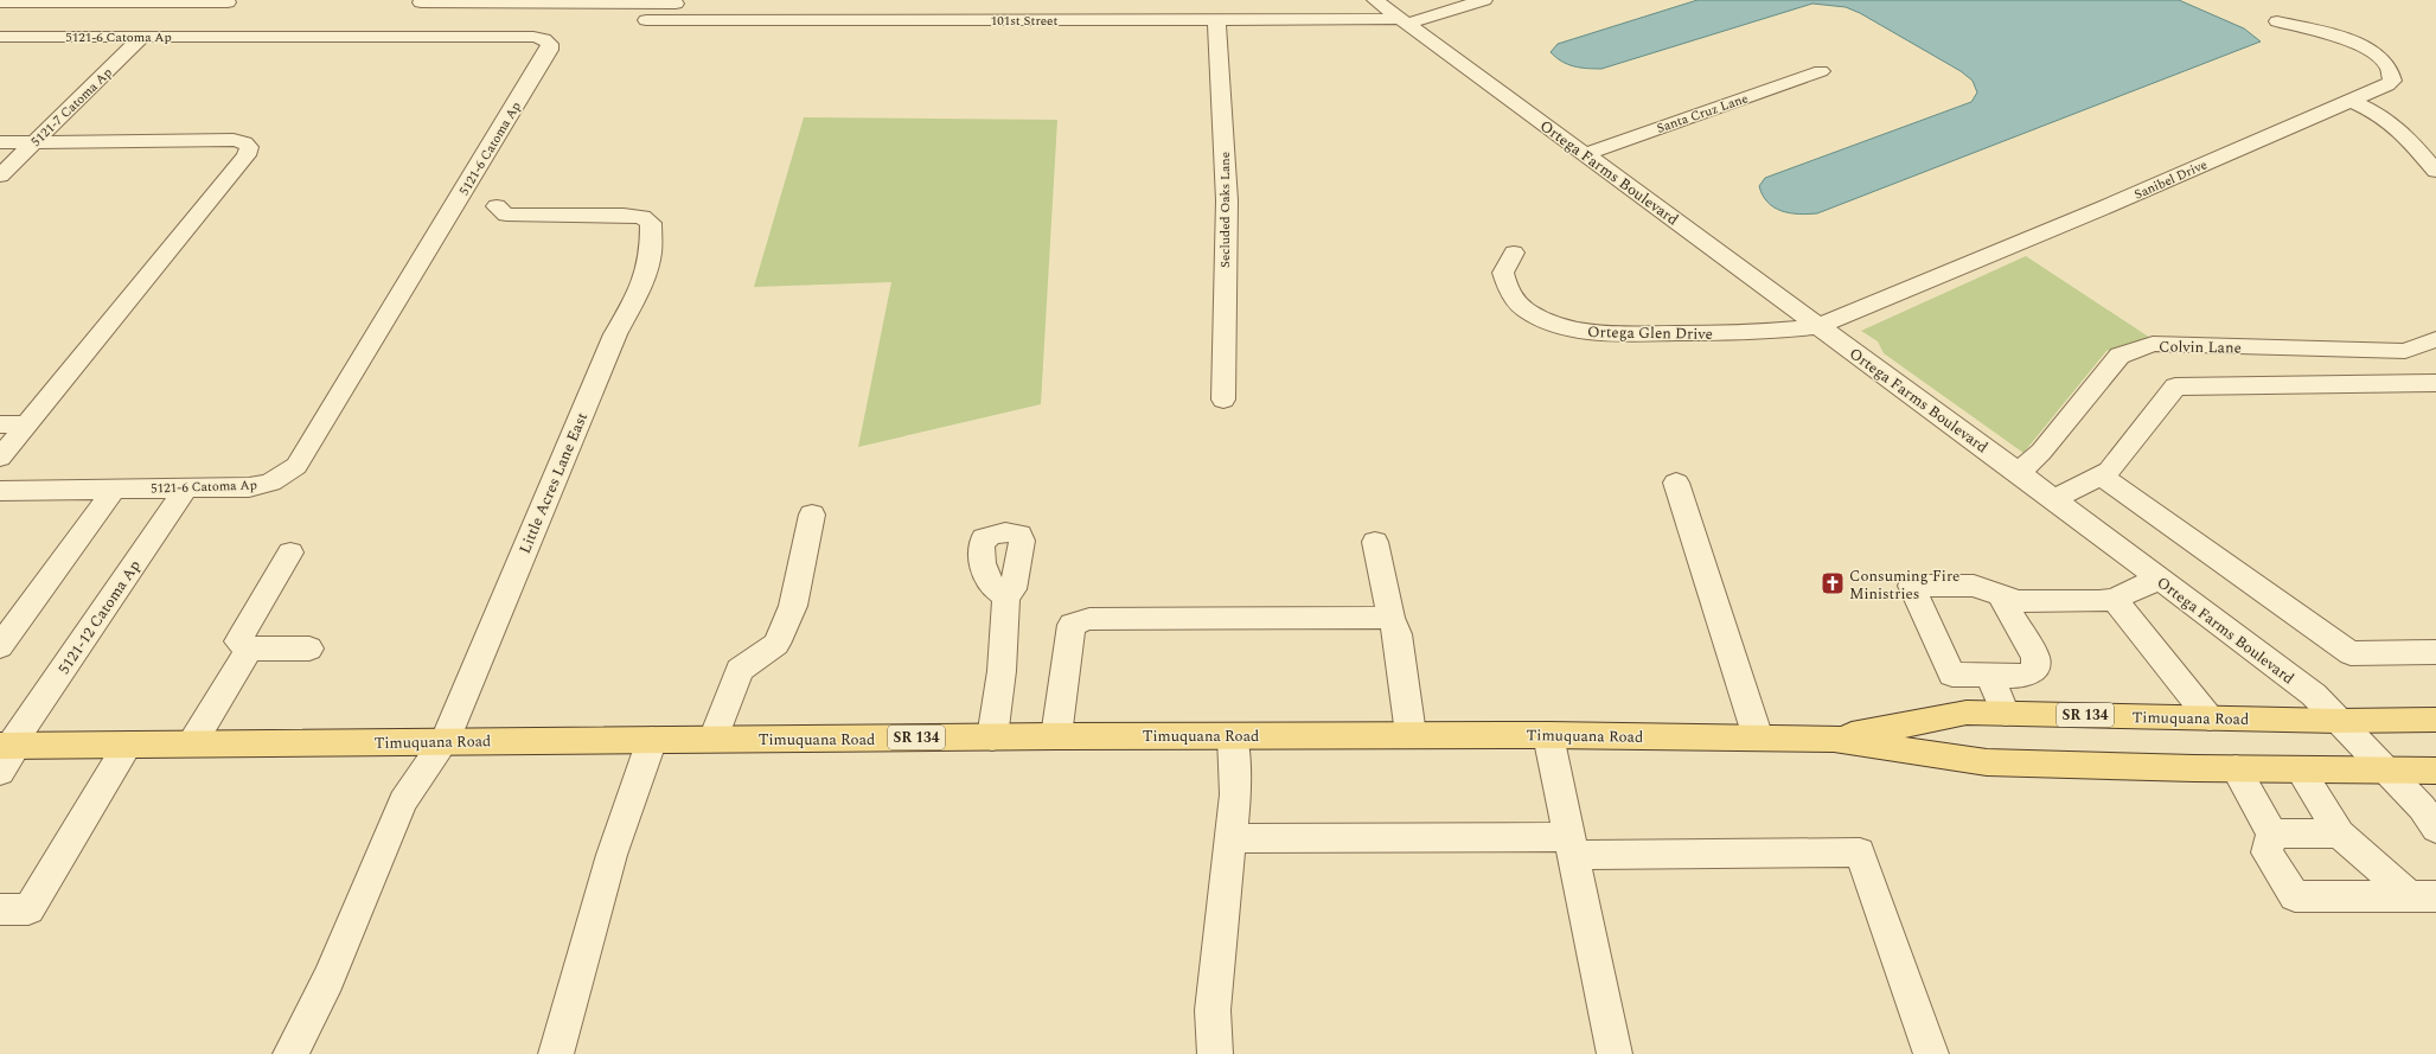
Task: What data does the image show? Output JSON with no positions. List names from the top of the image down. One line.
{"streets":{"main road":["SR 134","Timuquana Road"],"street":["101st Street","5121-6 Catoma Ap","5121-7 Catoma Ap","Santa Cruz Lane","Ortega Farms Boulevard","Sanibel Drive","Secluded Oaks Lane","Ortega Glen Drive","Colvin Lane","Little Acres Lane East","5121-12 Catoma Ap"]},"crossings":[["101st Street","Ortega Farms Boulevard"],["101st Street","Secluded Oaks Lane"],["5121-6 Catoma Ap","5121-7 Catoma Ap"],["5121-6 Catoma Ap","5121-12 Catoma Ap"],["Santa Cruz Lane","Ortega Farms Boulevard"],["Ortega Farms Boulevard","Sanibel Drive"],["Ortega Farms Boulevard","Ortega Glen Drive"],["Ortega Farms Boulevard","Colvin Lane"],["Ortega Farms Boulevard","Timuquana Road"],["Sanibel Drive","Ortega Glen Drive"],["Little Acres Lane East","Timuquana Road"],["5121-12 Catoma Ap","Timuquana Road"]],"places":{"church":["Consuming Fire Ministries"]}}
